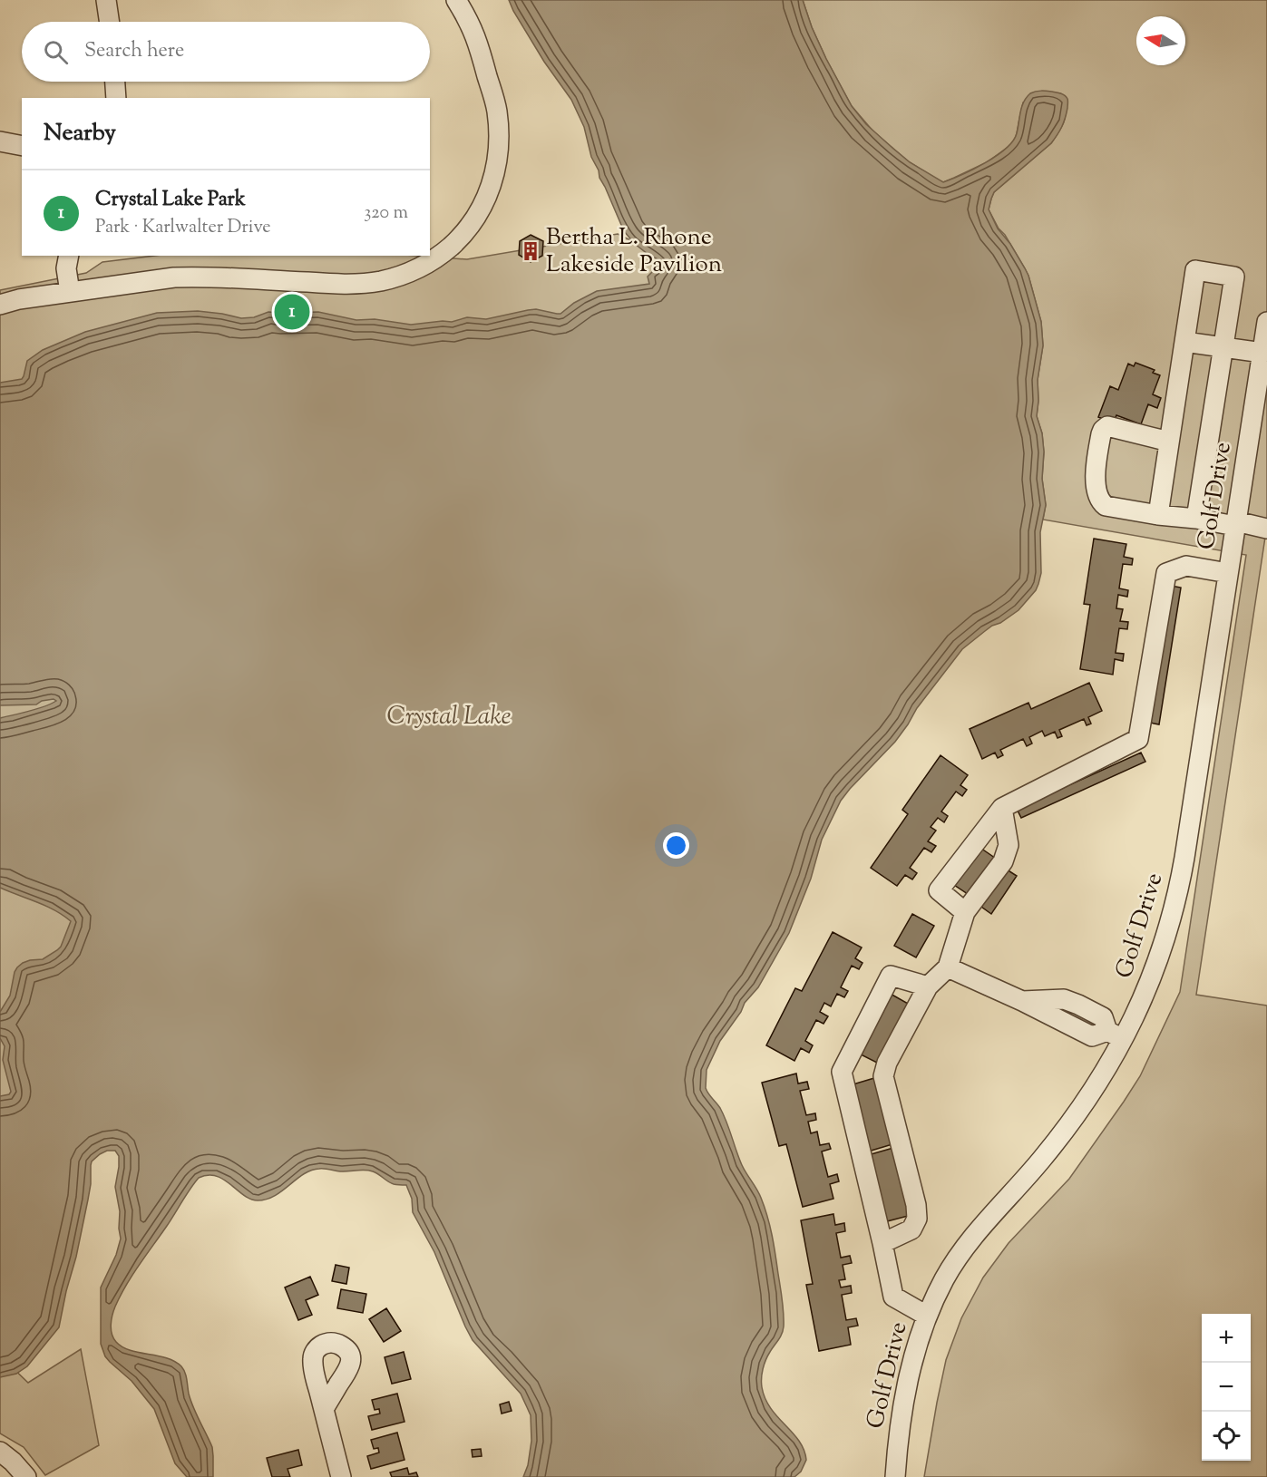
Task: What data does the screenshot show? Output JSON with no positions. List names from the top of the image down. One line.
{"streets":{"street":["Golf Drive"]},"water":["Crystal Lake"],"places":{"building":["Bertha L. Rhone Lakeside Pavilion"]},"north":"left","page":{"search":"Search here","heading":"Nearby","list":[{"mark":"1","name":"Crystal Lake Park","note":"Park · Karlwalter Drive","value":"320 m"}],"pins":"1","map_buttons":["+","−"]}}
